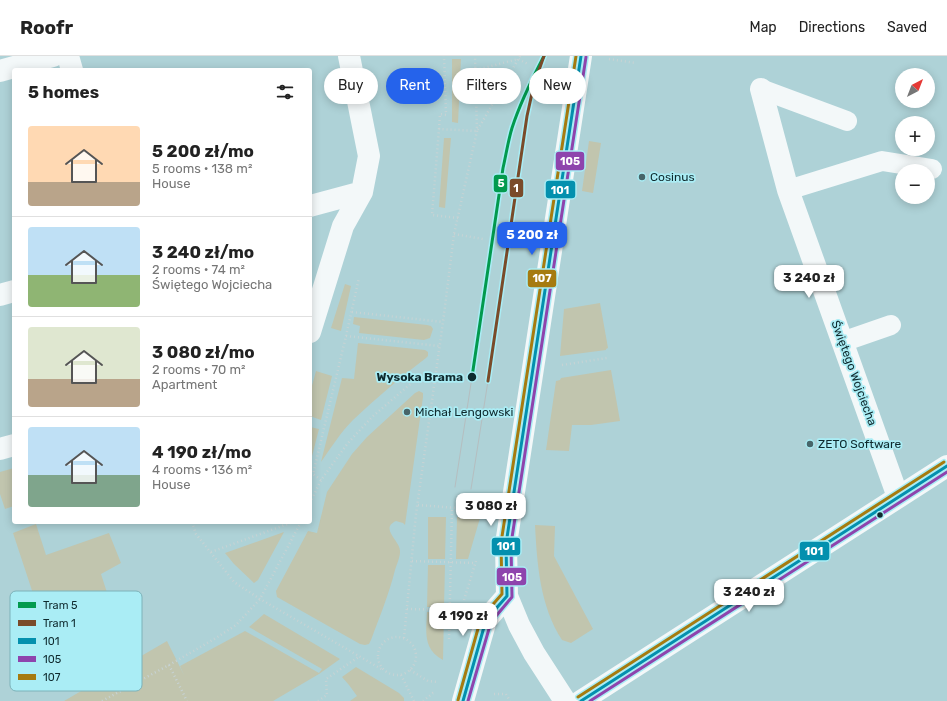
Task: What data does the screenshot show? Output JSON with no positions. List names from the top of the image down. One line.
{"streets":{"street":["Świętego Wojciecha"]},"places":["Cosinus","Wysoka Brama","Michał Lengowski","ZETO Software"],"lines":["tram line 5","tram line 1","transit line 101","transit line 107","transit line 105"],"legend":["Tram 5","Tram 1","101","105","107"],"north":"top right","page":{"header":"Roofr","nav":["Map","Directions","Saved"],"map_buttons":["+","−"],"chip":["Buy","Rent","Filters","New"],"heading":"5 homes","list":[{"name":"5 200 zł/mo","note":"5 rooms · 138 m² · House"},{"name":"3 240 zł/mo","note":"2 rooms · 74 m² · Świętego Wojciecha"},{"name":"3 080 zł/mo","note":"2 rooms · 70 m² · Apartment"},{"name":"4 190 zł/mo","note":"4 rooms · 136 m² · House"}],"price":["5 200 zł","3 240 zł","3 080 zł","3 240 zł","4 190 zł"]}}
